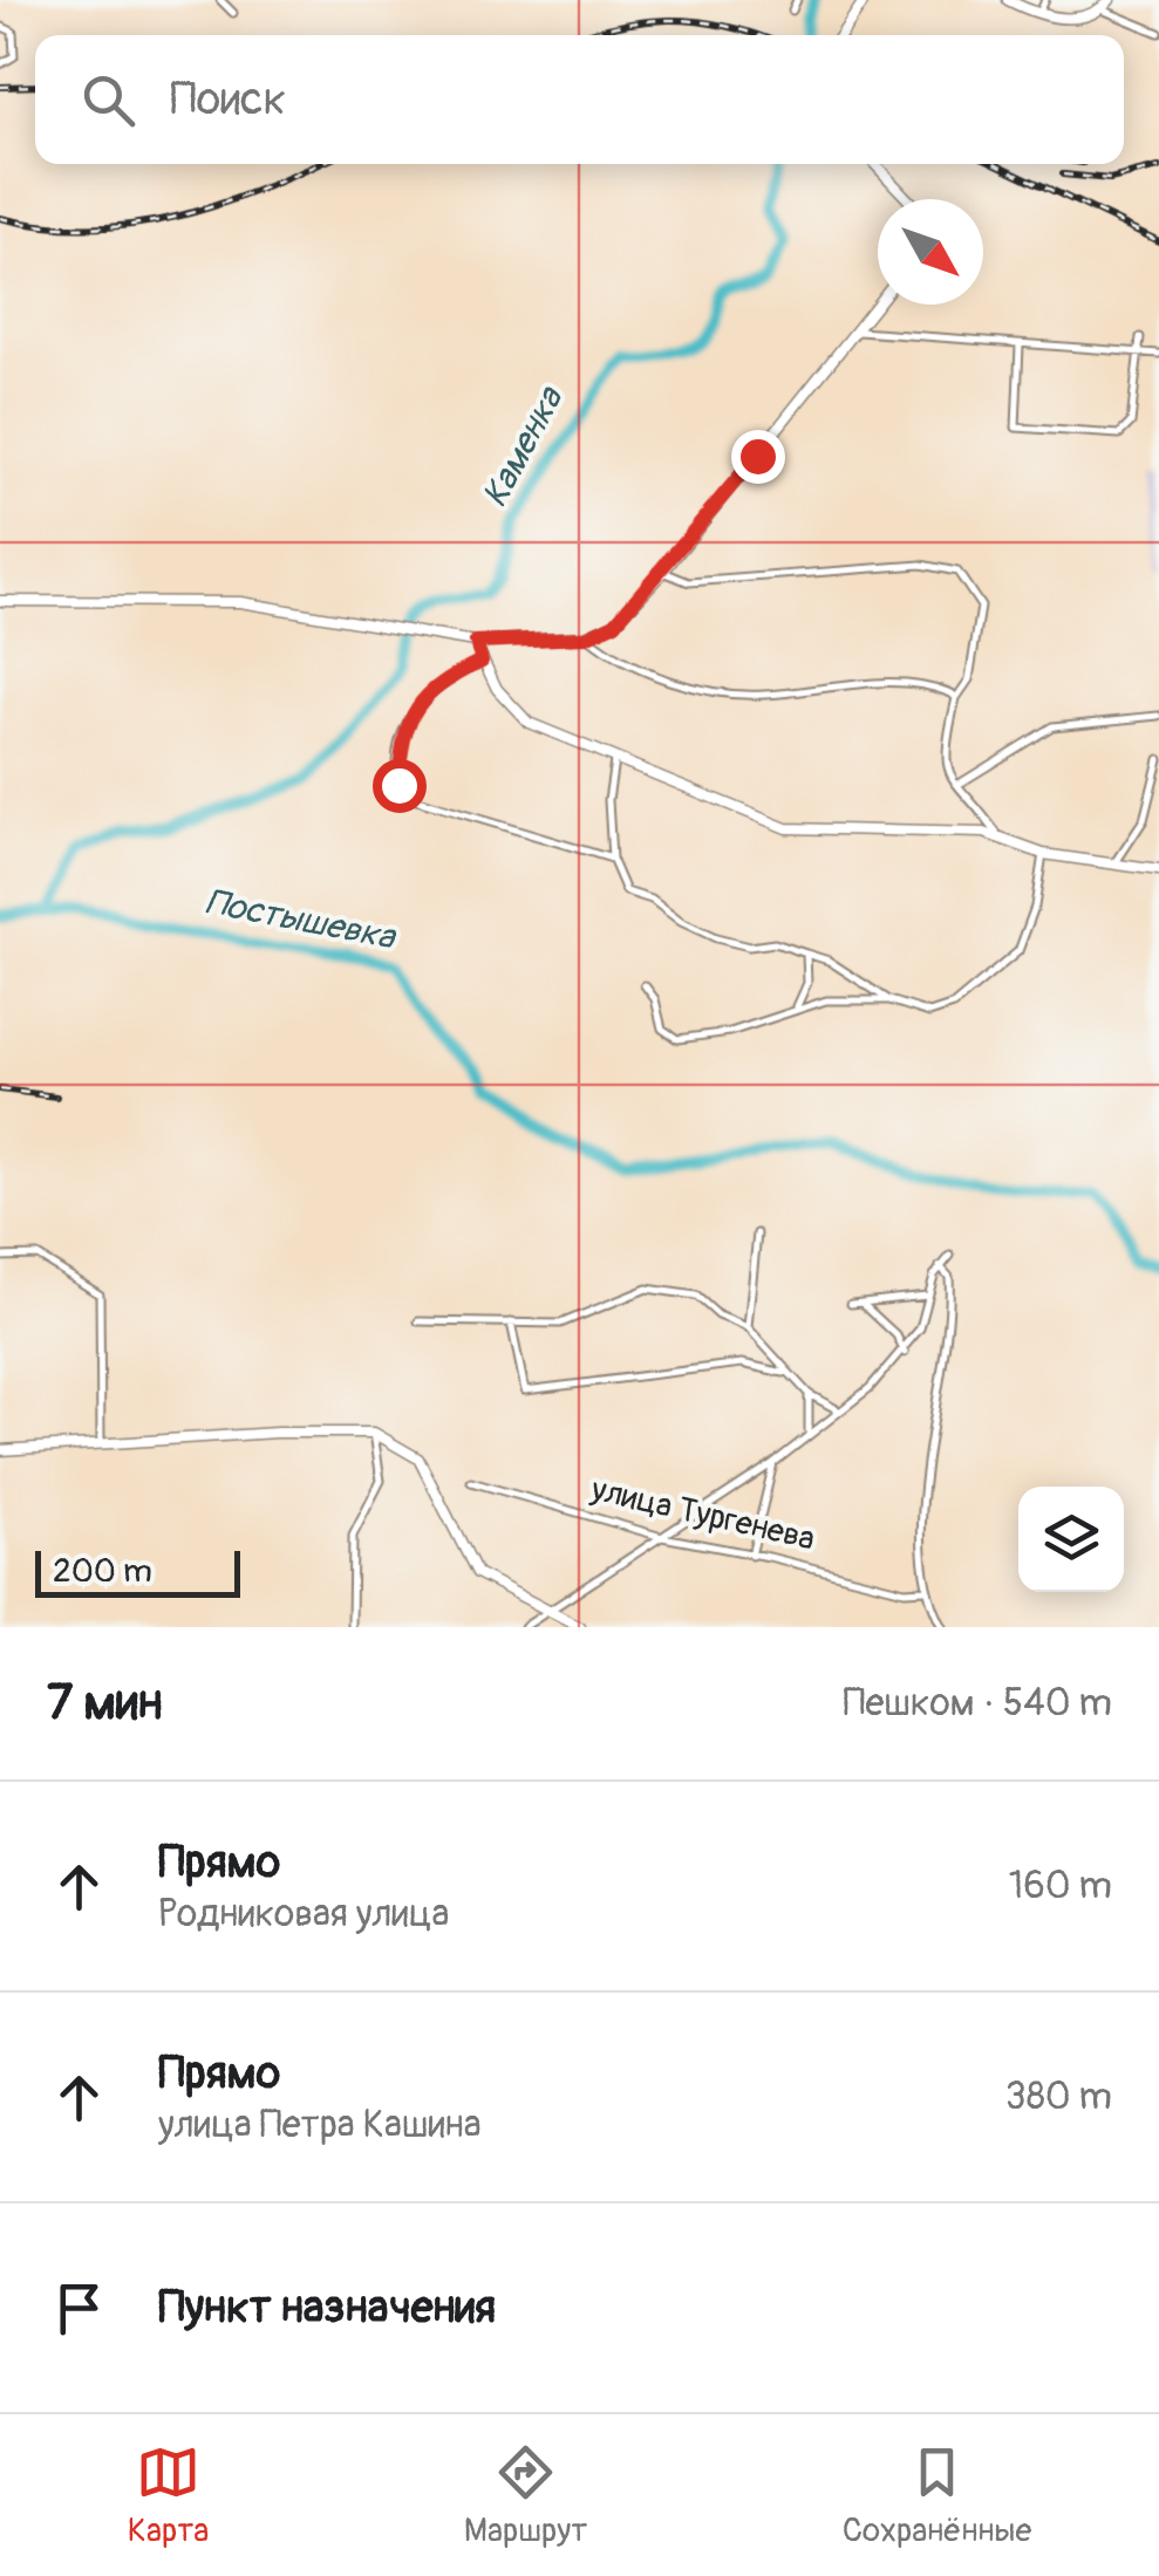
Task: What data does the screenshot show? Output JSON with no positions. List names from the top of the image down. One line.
{"streets":{"street":["улица Тургенева"]},"water":["Каменка","Постышевка"],"scale_bar":"200 m","north":"bottom right","page":{"search":"Поиск","scale":"200 m","heading":["7 мин","Пешком · 540 m"],"list":[["Прямо","Родниковая улица","160 m"],["Прямо","улица Петра Кашина","380 m"],"Пункт назначения"],"nav":["Карта","Маршрут","Сохранённые"]}}
